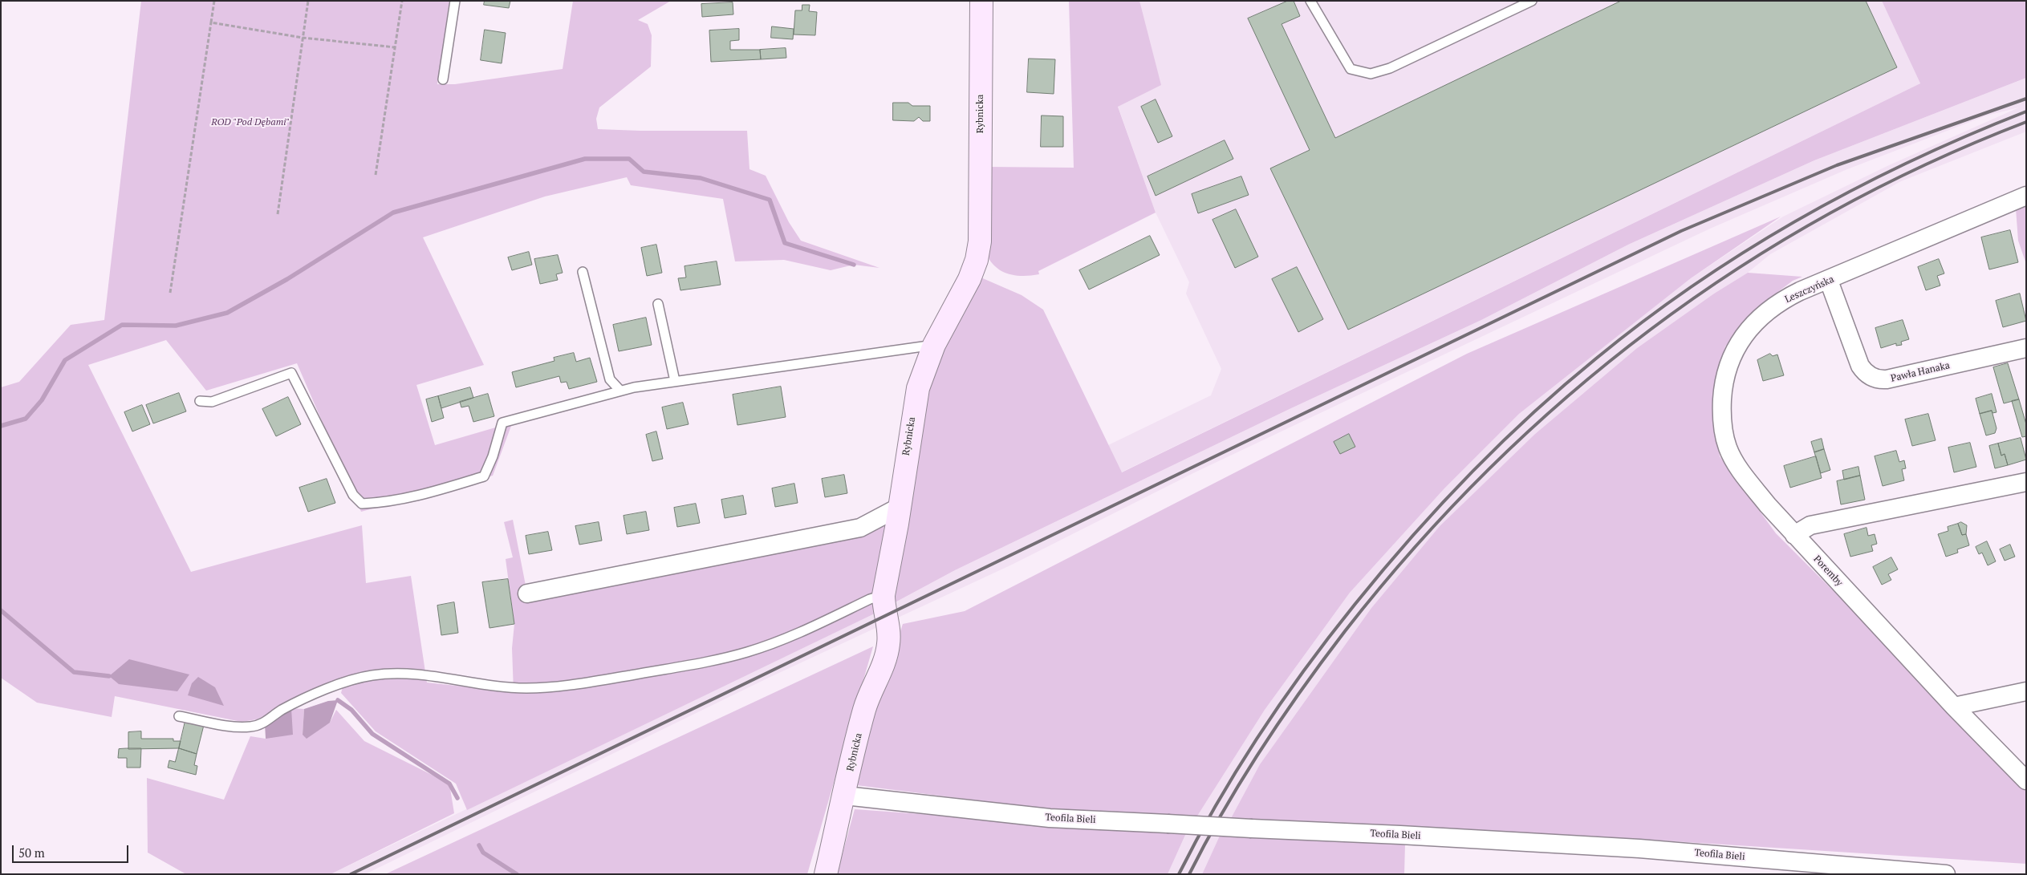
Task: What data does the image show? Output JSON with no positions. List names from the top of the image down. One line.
{"streets":{"street":["Rybnicka","Leszczyńska","Pawła Hanaka","Poremby","Teofila Bieli"]},"crossings":[["Rybnicka","Teofila Bieli"],["Leszczyńska","Pawła Hanaka"],["Leszczyńska","Poremby"]],"parks":["ROD \"Pod Dębami\""],"scale_bar":"50 m"}
